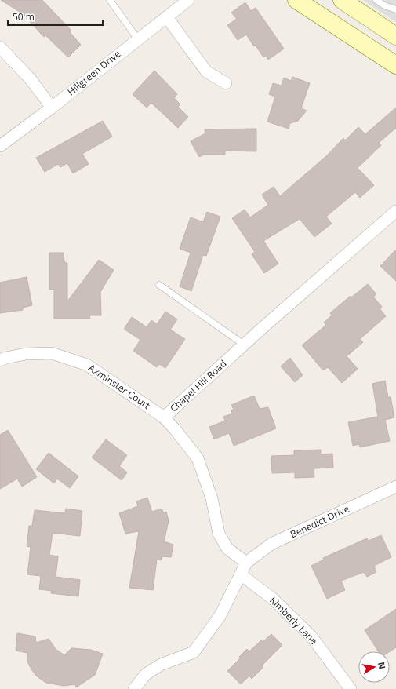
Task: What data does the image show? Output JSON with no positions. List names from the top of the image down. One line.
{"streets":{"street":["Hillgreen Drive","Chapel Hill Road","Axminster Court","Benedict Drive","Kimberly Lane"]},"crossings":[["Chapel Hill Road","Axminster Court"],["Chapel Hill Road","Benedict Drive"]],"scale_bar":"50 m","north":"right"}
